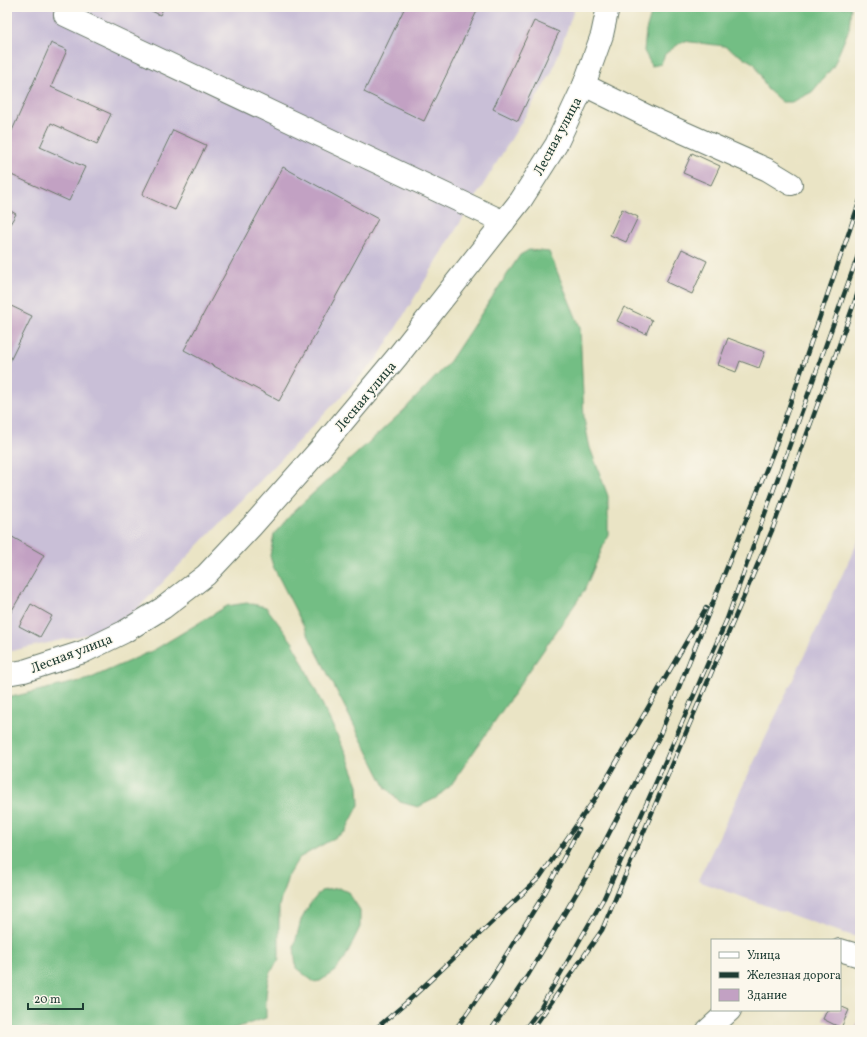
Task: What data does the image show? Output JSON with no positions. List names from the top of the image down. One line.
{"streets":{"street":["Лесная улица"]},"legend":["Улица","Железная дорога","Здание"],"scale_bar":"20 m"}
